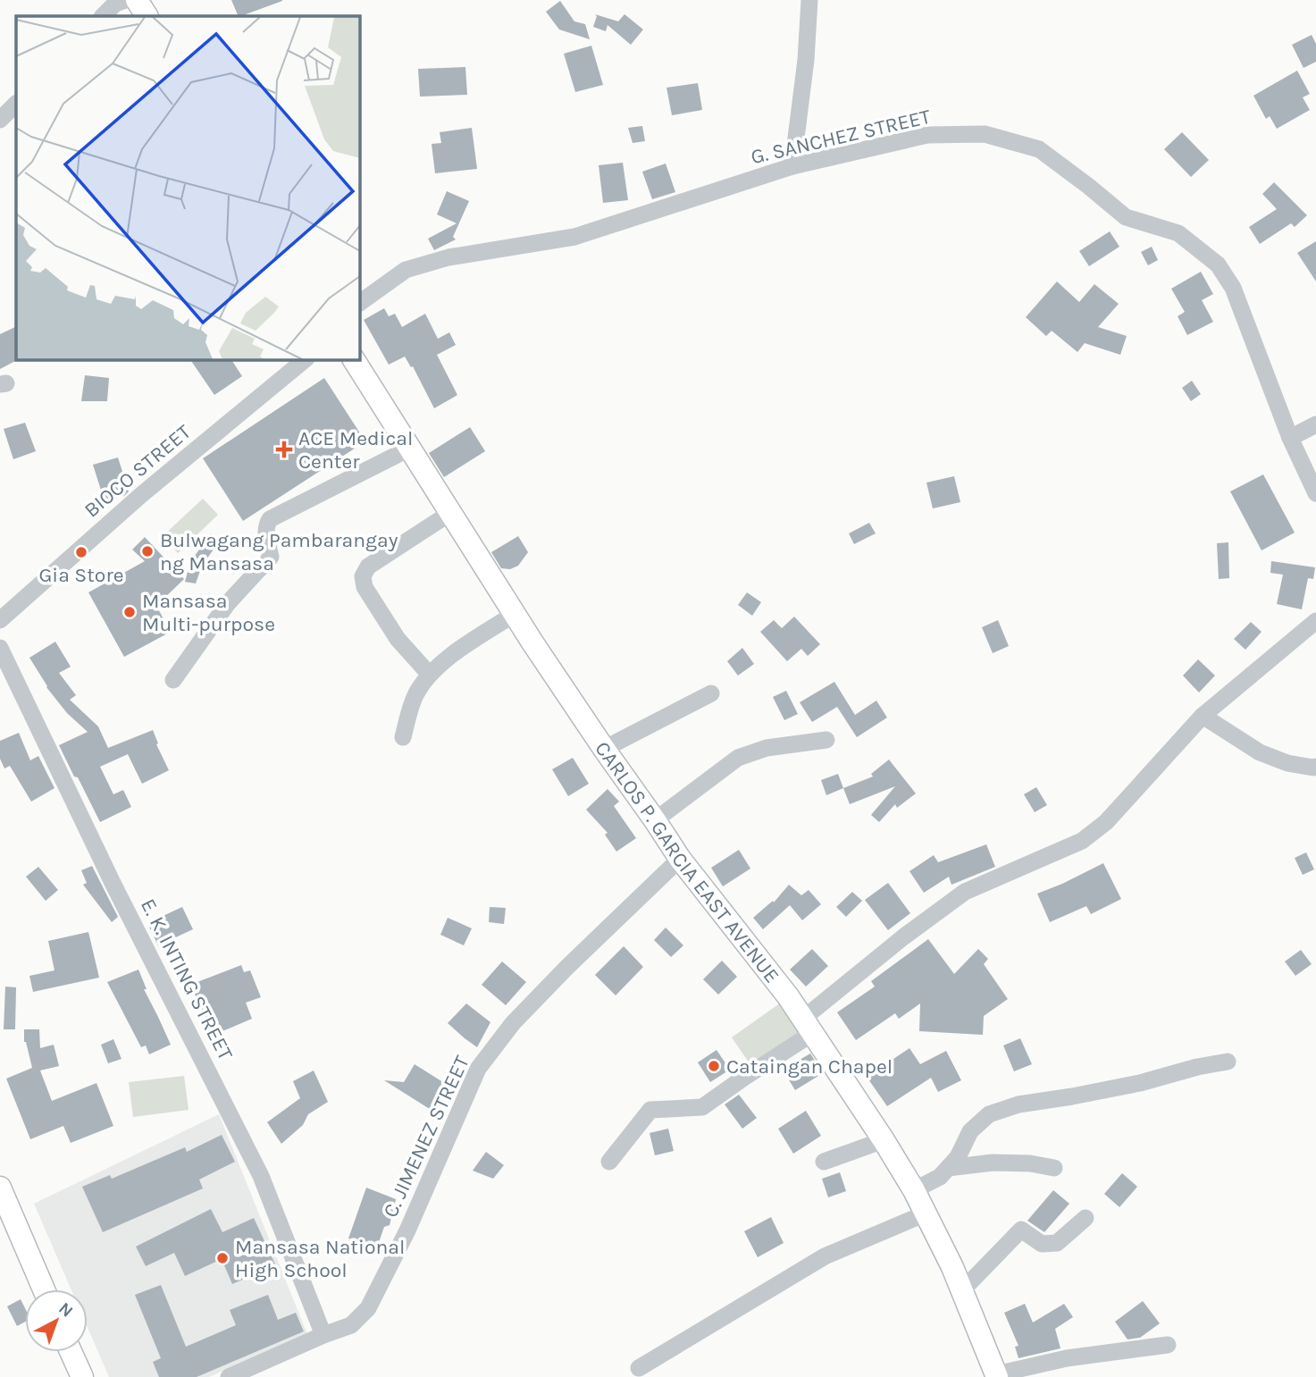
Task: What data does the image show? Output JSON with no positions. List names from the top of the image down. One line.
{"streets":{"main road":["CARLOS P. GARCIA EAST AVENUE"],"street":["G. SANCHEZ STREET","BIOCO STREET","E. K. INTING STREET","C. JIMENEZ STREET"]},"crossings":[["CARLOS P. GARCIA EAST AVENUE","C. JIMENEZ STREET"],["E. K. INTING STREET","C. JIMENEZ STREET"]],"places":{"health":["ACE Medical Center"],"other":["Bulwagang Pambarangay ng Mansasa","Gia Store","Mansasa Multi-purpose","Cataingan Chapel","Mansasa National High School"]},"north":"top right"}
